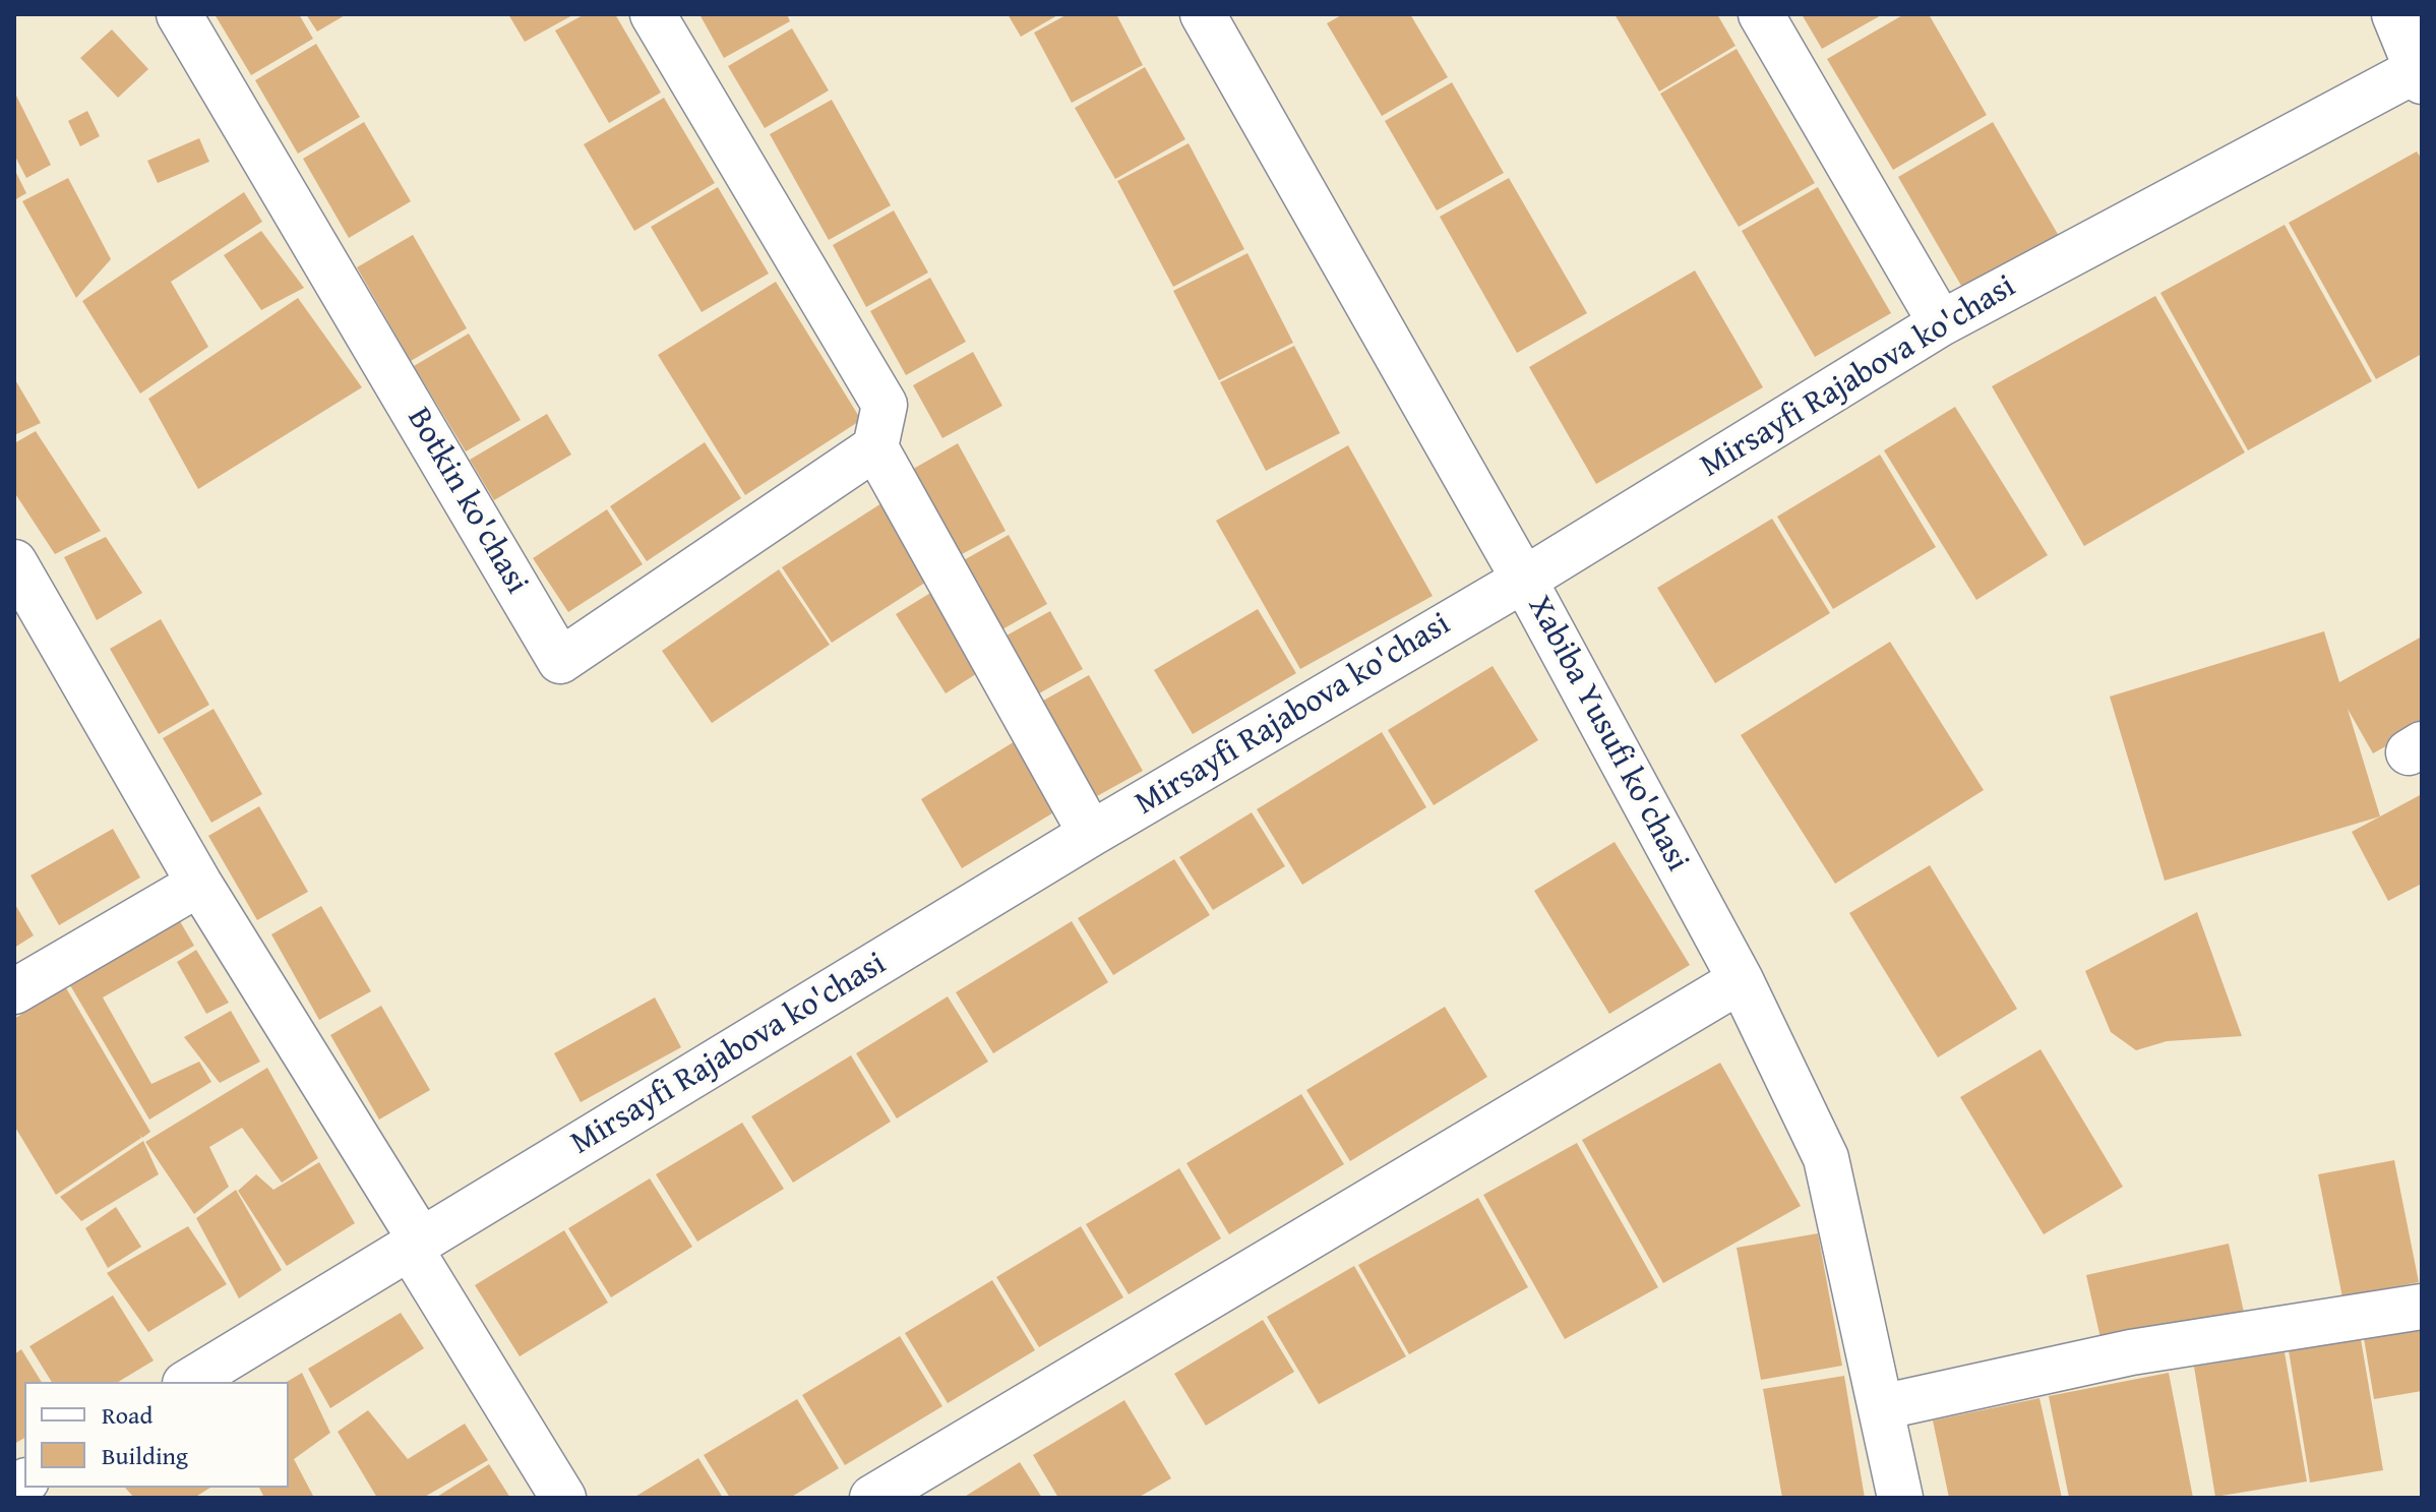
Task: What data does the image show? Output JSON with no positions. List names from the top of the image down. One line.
{"streets":{"street":["Mirsayfi Rajabova ko'chasi","Botkin ko'chasi","Xabiba Yusufi ko'chasi"]},"crossings":[["Mirsayfi Rajabova ko'chasi","Xabiba Yusufi ko'chasi"]],"legend":["Road","Building"]}
